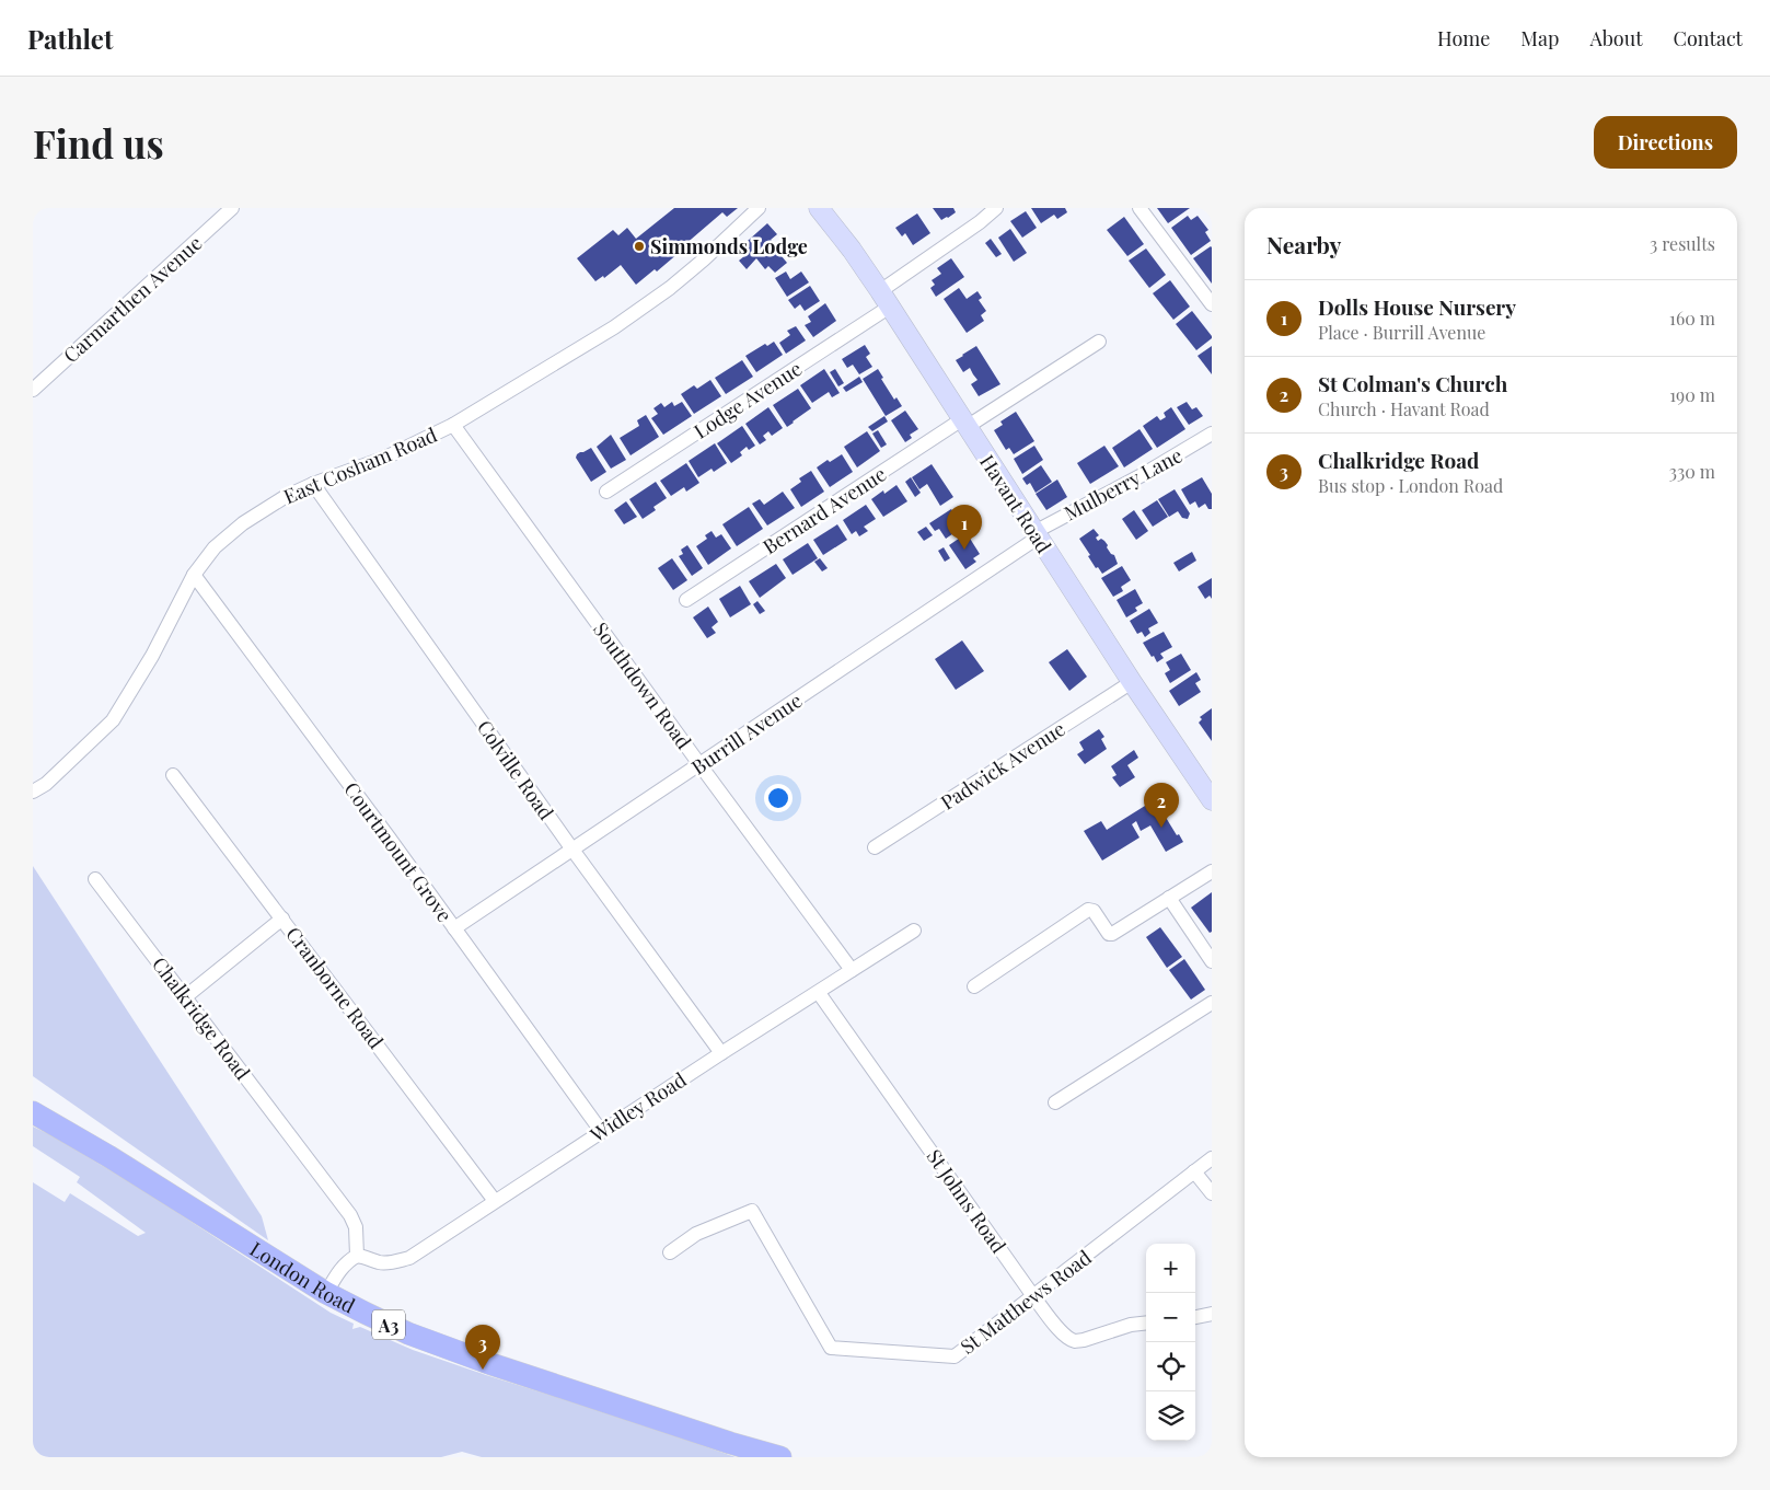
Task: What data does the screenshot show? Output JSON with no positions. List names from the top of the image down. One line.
{"streets":{"main road":["London Road","A3"],"street":["Carmarthen Avenue","Lodge Avenue","East Cosham Road","Mulberry Lane","Havant Road","Bernard Avenue","Southdown Road","Burrill Avenue","Padwick Avenue","Colville Road","Courtmount Grove","Cranborne Road","Chalkridge Road","Widley Road","St Johns Road","St Matthews Road"]},"crossings":[["Lodge Avenue","Havant Road"],["East Cosham Road","Southdown Road"],["East Cosham Road","Colville Road"],["East Cosham Road","Courtmount Grove"],["Mulberry Lane","Havant Road"],["Mulberry Lane","Burrill Avenue"],["Havant Road","Bernard Avenue"],["Havant Road","Burrill Avenue"],["Havant Road","Padwick Avenue"],["Southdown Road","Burrill Avenue"],["Southdown Road","Widley Road"],["Burrill Avenue","Colville Road"],["Burrill Avenue","Courtmount Grove"],["Colville Road","Widley Road"],["Courtmount Grove","Widley Road"],["Cranborne Road","Widley Road"],["Chalkridge Road","Widley Road"],["Widley Road","St Johns Road"],["St Johns Road","St Matthews Road"]],"places":["Simmonds Lodge"],"page":{"header":"Pathlet","nav":["Home","Map","About","Contact"],"buttons":"Directions","title":"Find us","heading":["Nearby","3 results"],"list":[{"mark":"1","name":"Dolls House Nursery","note":"Place · Burrill Avenue","value":"160 m"},{"mark":"2","name":"St Colman's Church","note":"Church · Havant Road","value":"190 m"},{"mark":"3","name":"Chalkridge Road","note":"Bus stop · London Road","value":"330 m"}],"pins":["1","2","3"],"map_buttons":["+","−"]}}
